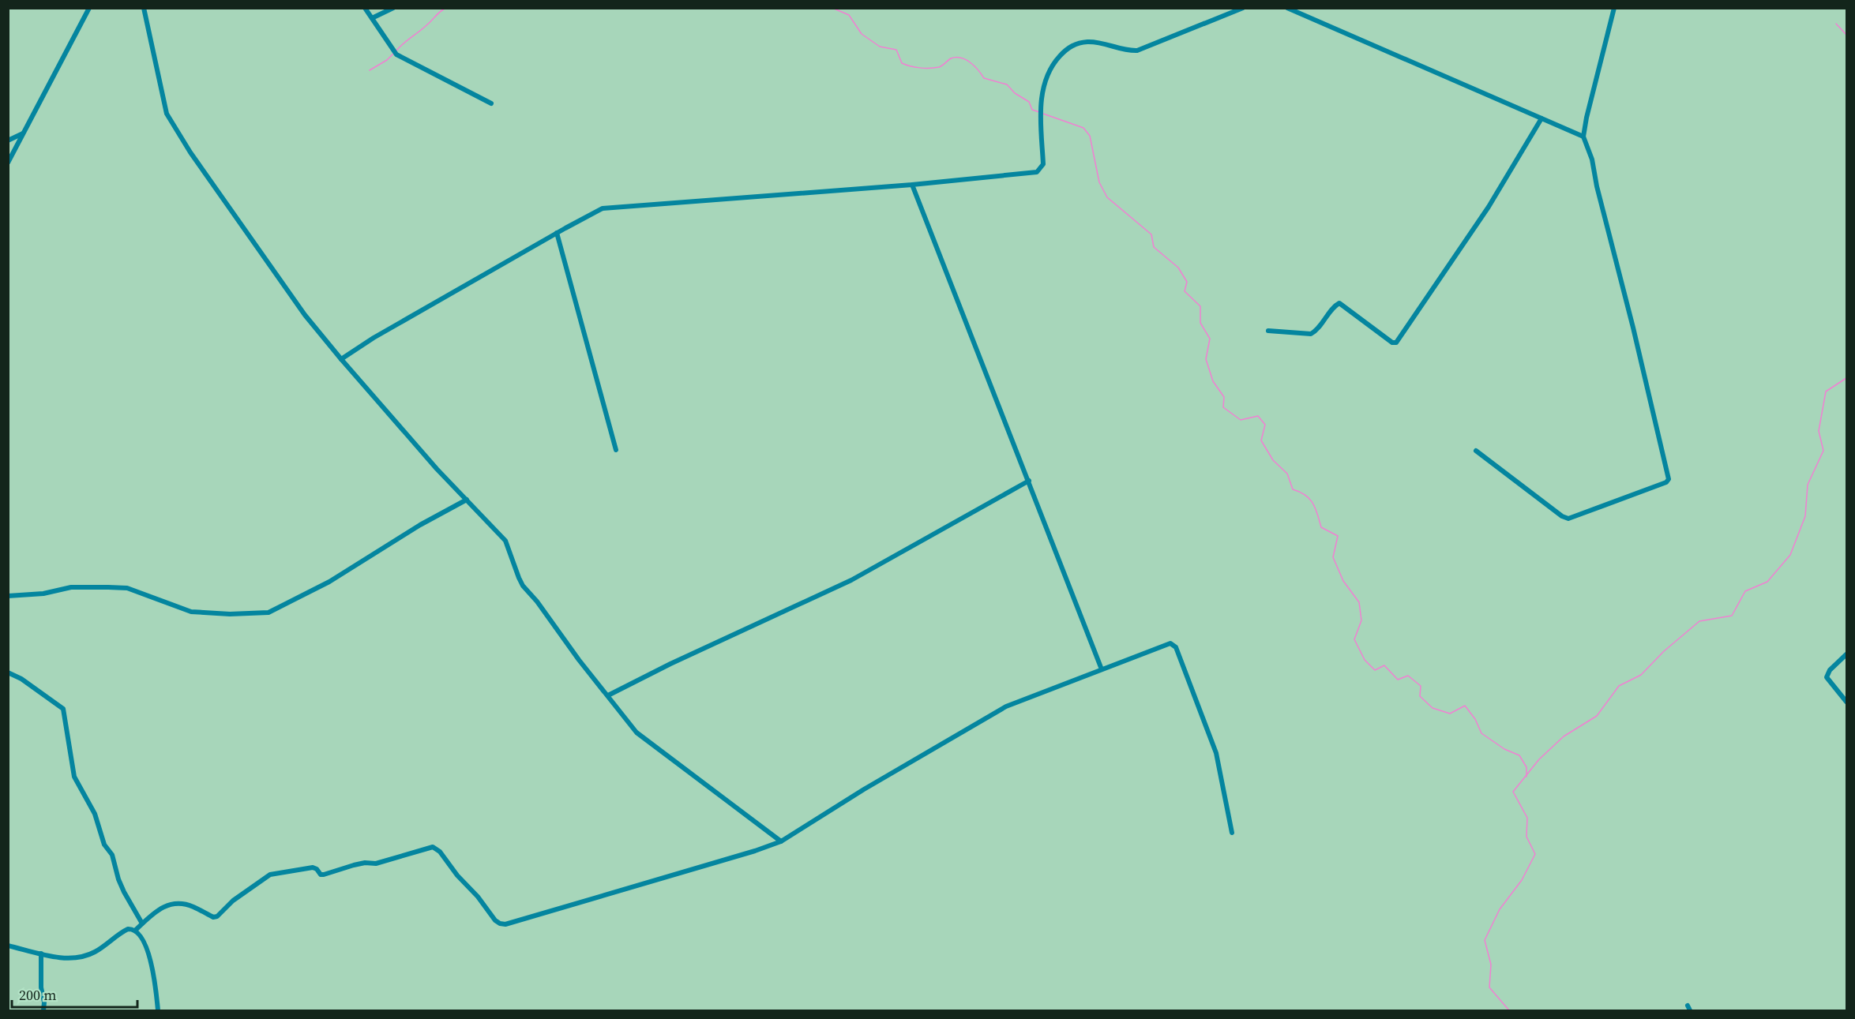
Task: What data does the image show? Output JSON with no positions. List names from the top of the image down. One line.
{"scale_bar":"200 m"}
